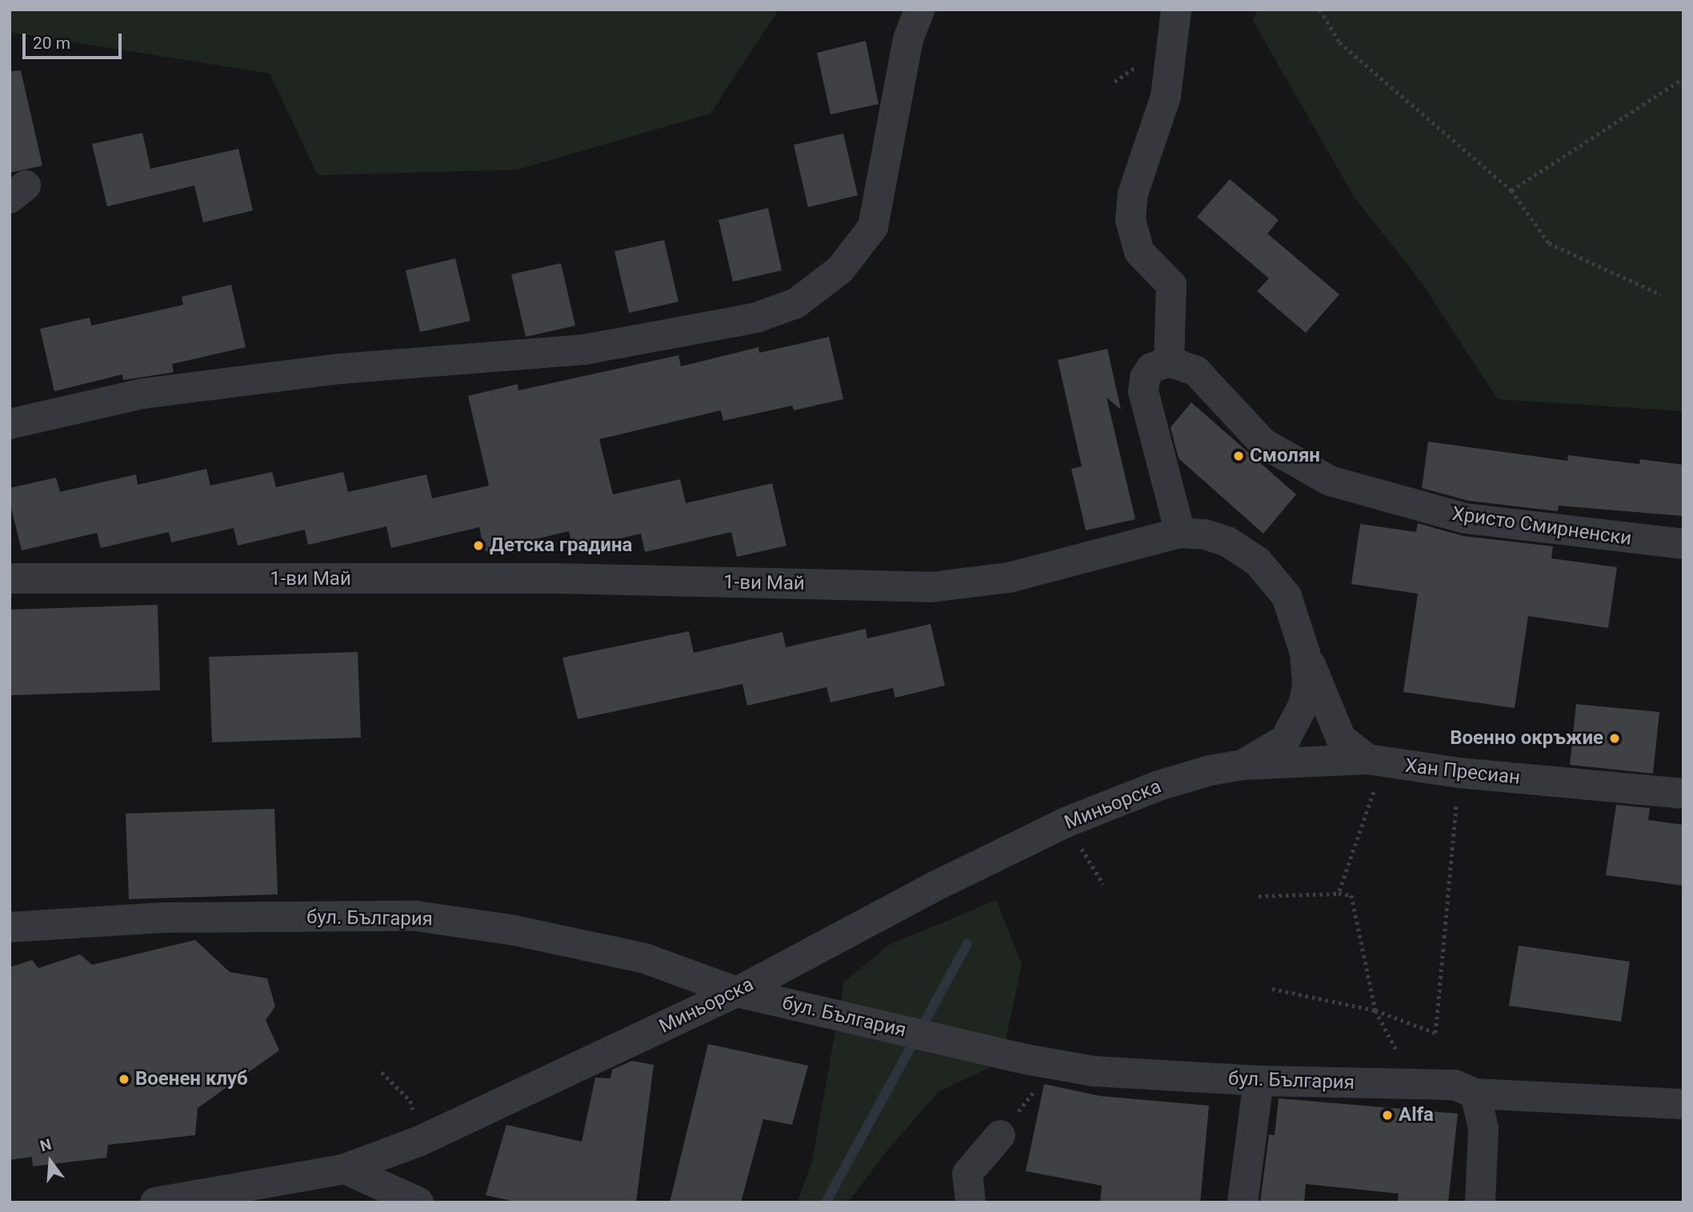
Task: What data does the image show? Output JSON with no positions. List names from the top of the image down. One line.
{"streets":{"street":["Христо Смирненски","1-ви Май","Хан Пресиан","Миньорска","бул. България"]},"crossings":[["1-ви Май","Хан Пресиан"],["1-ви Май","Миньорска"],["Хан Пресиан","Миньорска"],["Миньорска","бул. България"]],"places":["Смолян","Детска градина","Военно окръжие","Военен клуб","Alfa"],"scale_bar":"20 m","north":"top"}
